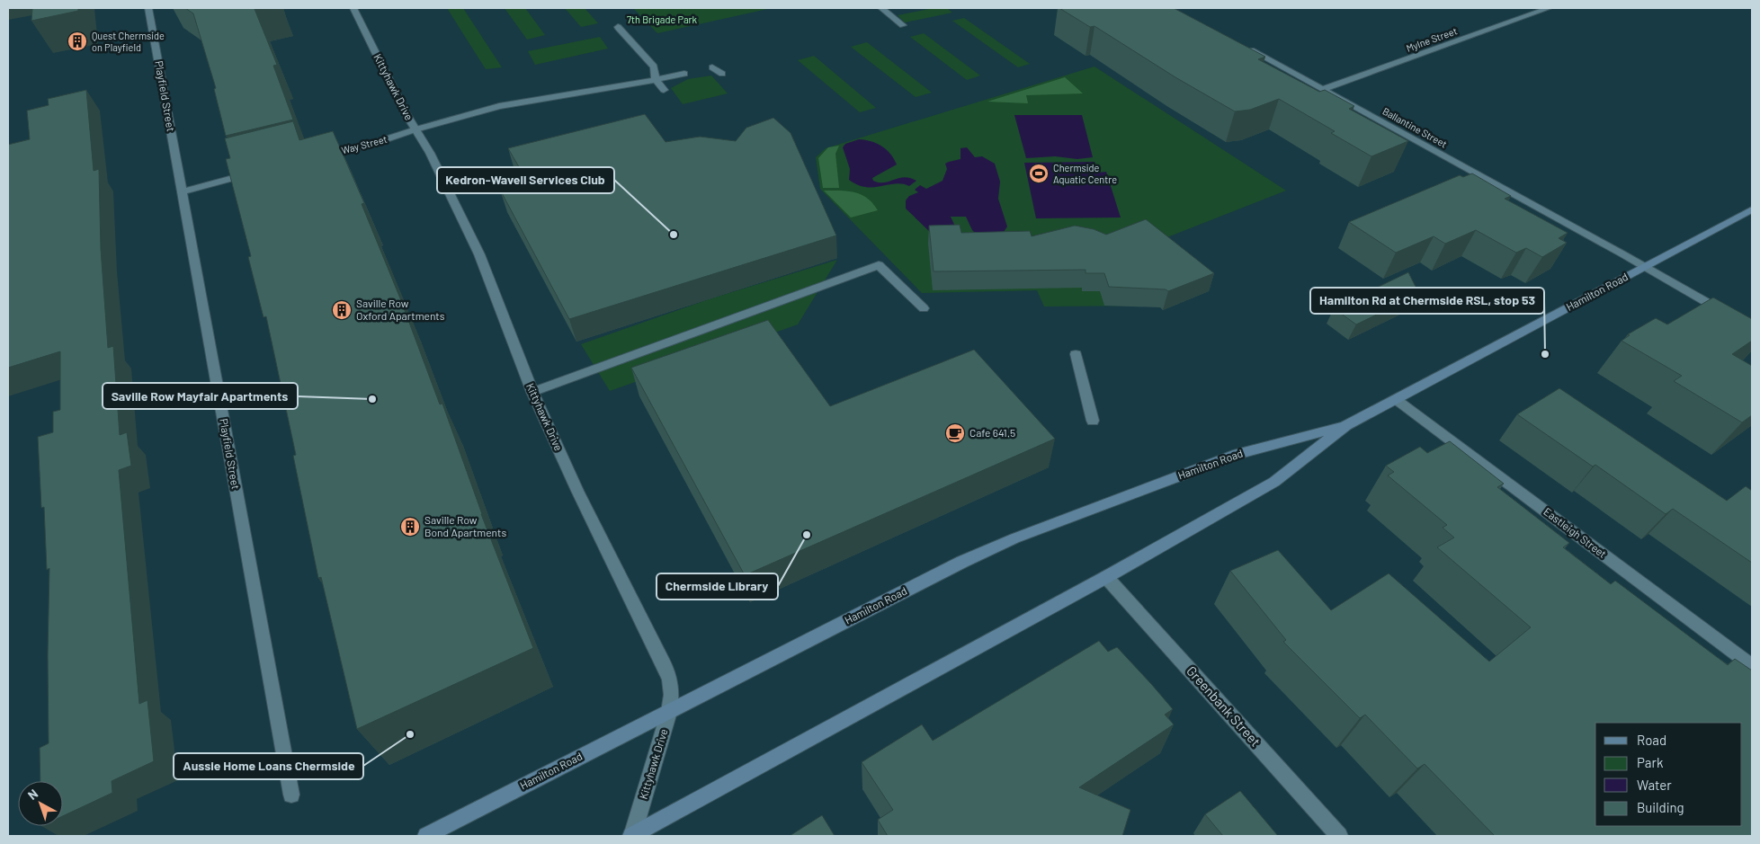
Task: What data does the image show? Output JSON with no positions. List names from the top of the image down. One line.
{"streets":{"main road":["Hamilton Road"],"street":["Mylne Street","Kittyhawk Drive","Playfield Street","Ballantine Street","Way Street","Eastleigh Street","Greenbank Street"]},"crossings":[["Mylne Street","Ballantine Street"],["Kittyhawk Drive","Way Street"],["Kittyhawk Drive","Hamilton Road"],["Ballantine Street","Hamilton Road"],["Hamilton Road","Eastleigh Street"],["Hamilton Road","Greenbank Street"]],"parks":["7th Brigade Park"],"places":{"building":["Quest Chermside on Playfield","Saville Row Oxford Apartments","Saville Row Bond Apartments"],"sports":["Chermside Aquatic Centre"],"other":["Kedron-Wavell Services Club","Hamilton Rd at Chermside RSL, stop 53","Saville Row Mayfair Apartments","Chermside Library","Aussie Home Loans Chermside"],"cafe":["Cafe 641.5"]},"legend":["Road","Park","Water","Building"],"north":"top left"}
